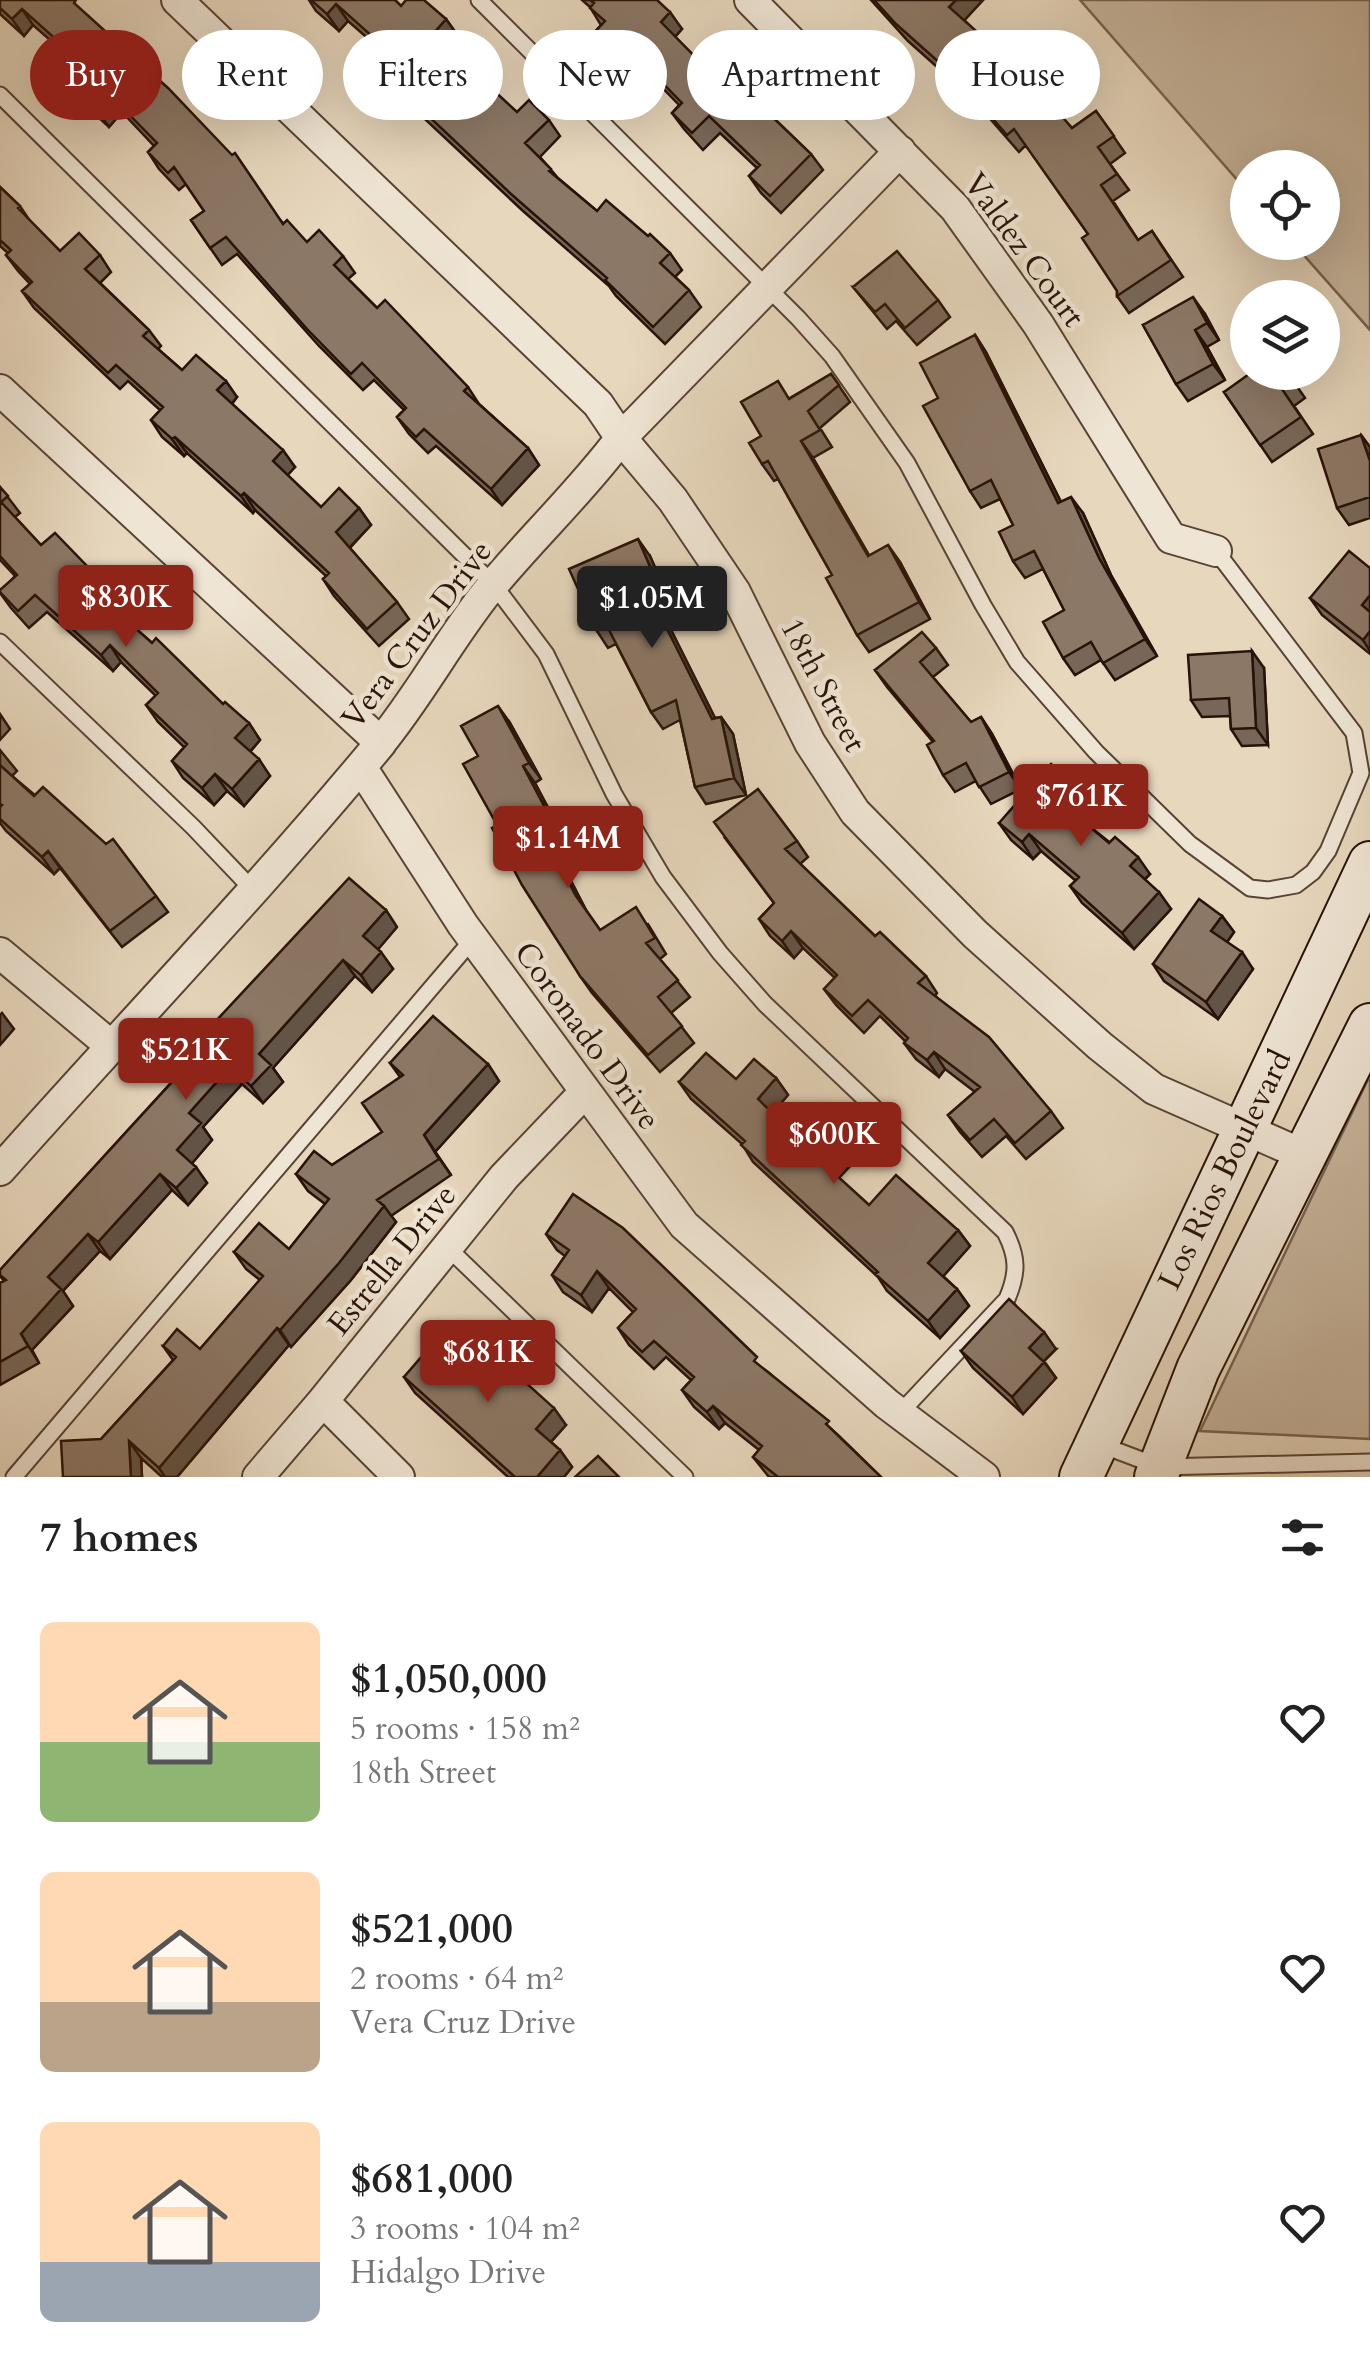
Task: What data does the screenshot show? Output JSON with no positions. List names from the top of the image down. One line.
{"streets":{"main road":["Los Rios Boulevard"],"street":["Valdez Court","Vera Cruz Drive","18th Street","Coronado Drive","Estrella Drive"]},"crossings":[["Valdez Court","Vera Cruz Drive"],["Vera Cruz Drive","18th Street"],["Vera Cruz Drive","Coronado Drive"],["18th Street","Los Rios Boulevard"],["Coronado Drive","Estrella Drive"]],"page":{"chip":["Buy","Rent","Filters","New","Apartment","House"],"price":["$830K","$1.05M","$761K","$1.14M","$521K","$600K","$681K"],"heading":"7 homes","list":[{"name":"$1,050,000","note":"5 rooms · 158 m² · 18th Street"},{"name":"$521,000","note":"2 rooms · 64 m² · Vera Cruz Drive"},{"name":"$681,000","note":"3 rooms · 104 m² · Hidalgo Drive"}]}}
